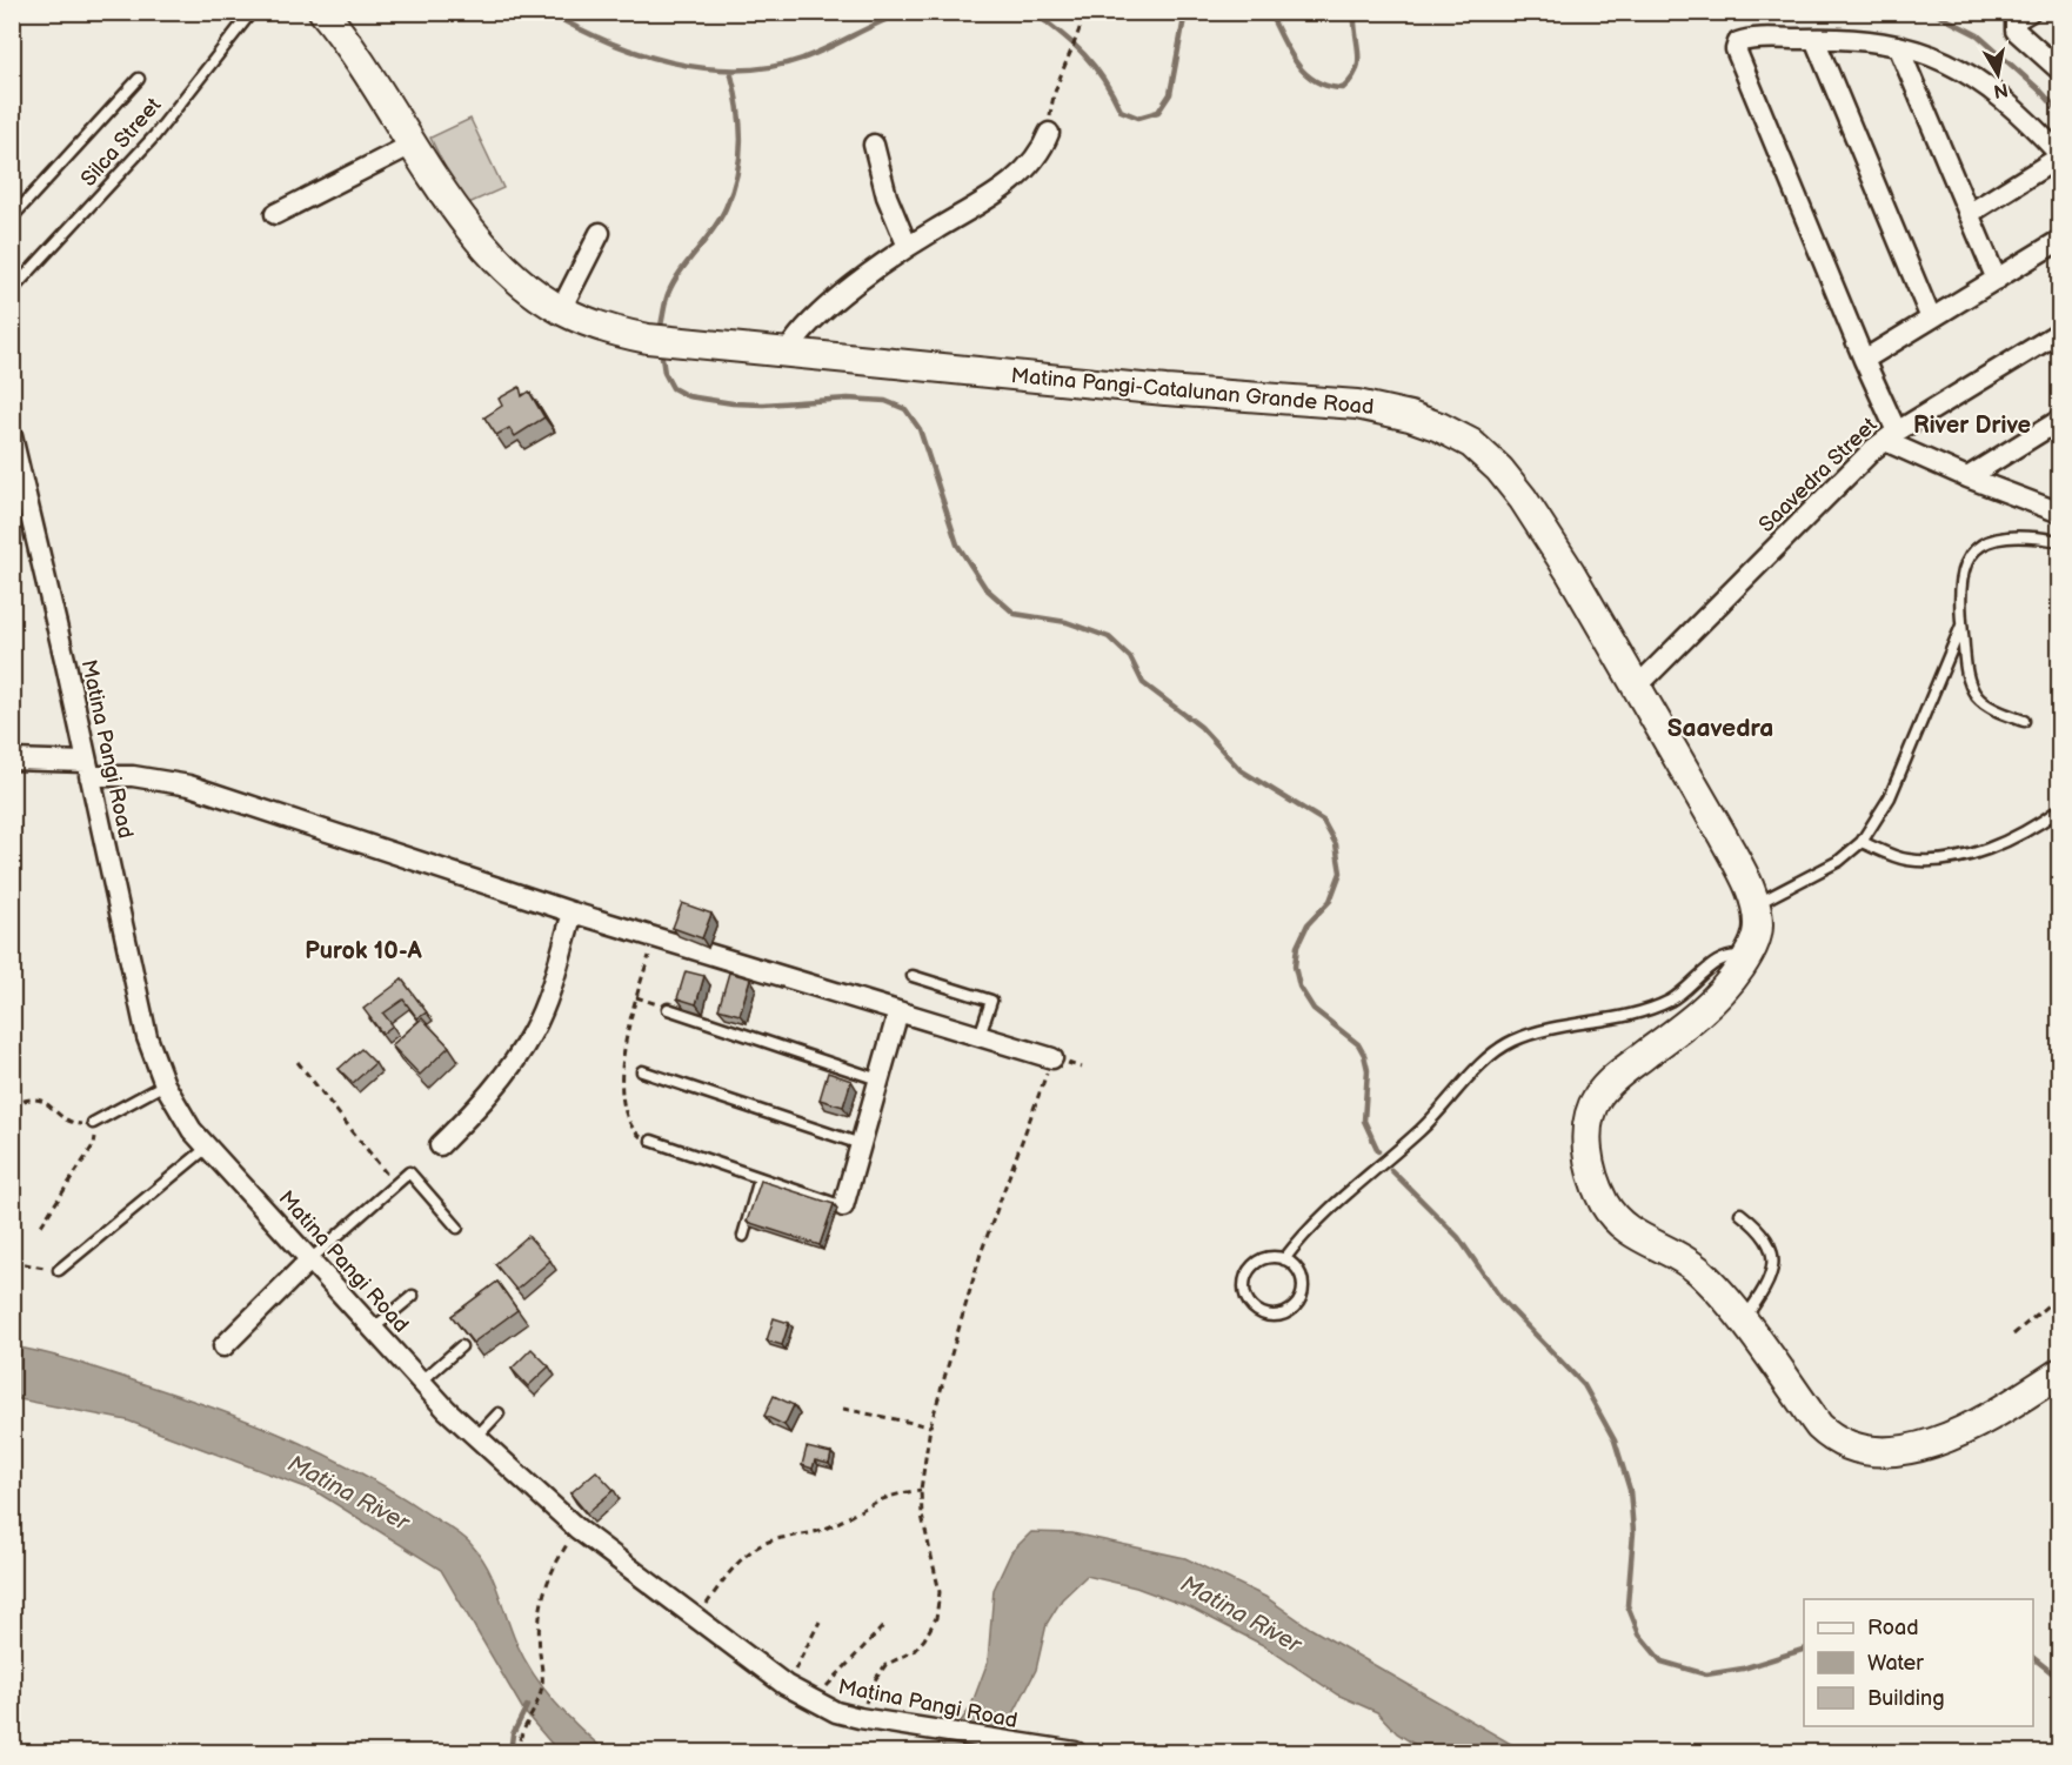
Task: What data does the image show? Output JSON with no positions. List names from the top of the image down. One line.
{"streets":{"street":["Matina Pangi-Catalunan Grande Road","Saavedra Street","Matina Pangi Road"],"lane":["Silca Street"]},"crossings":[["Matina Pangi-Catalunan Grande Road","Saavedra Street"]],"districts":["River Drive","Saavedra","Purok 10-A"],"water":["Matina River"],"legend":["Road","Water","Building"],"north":"bottom"}
